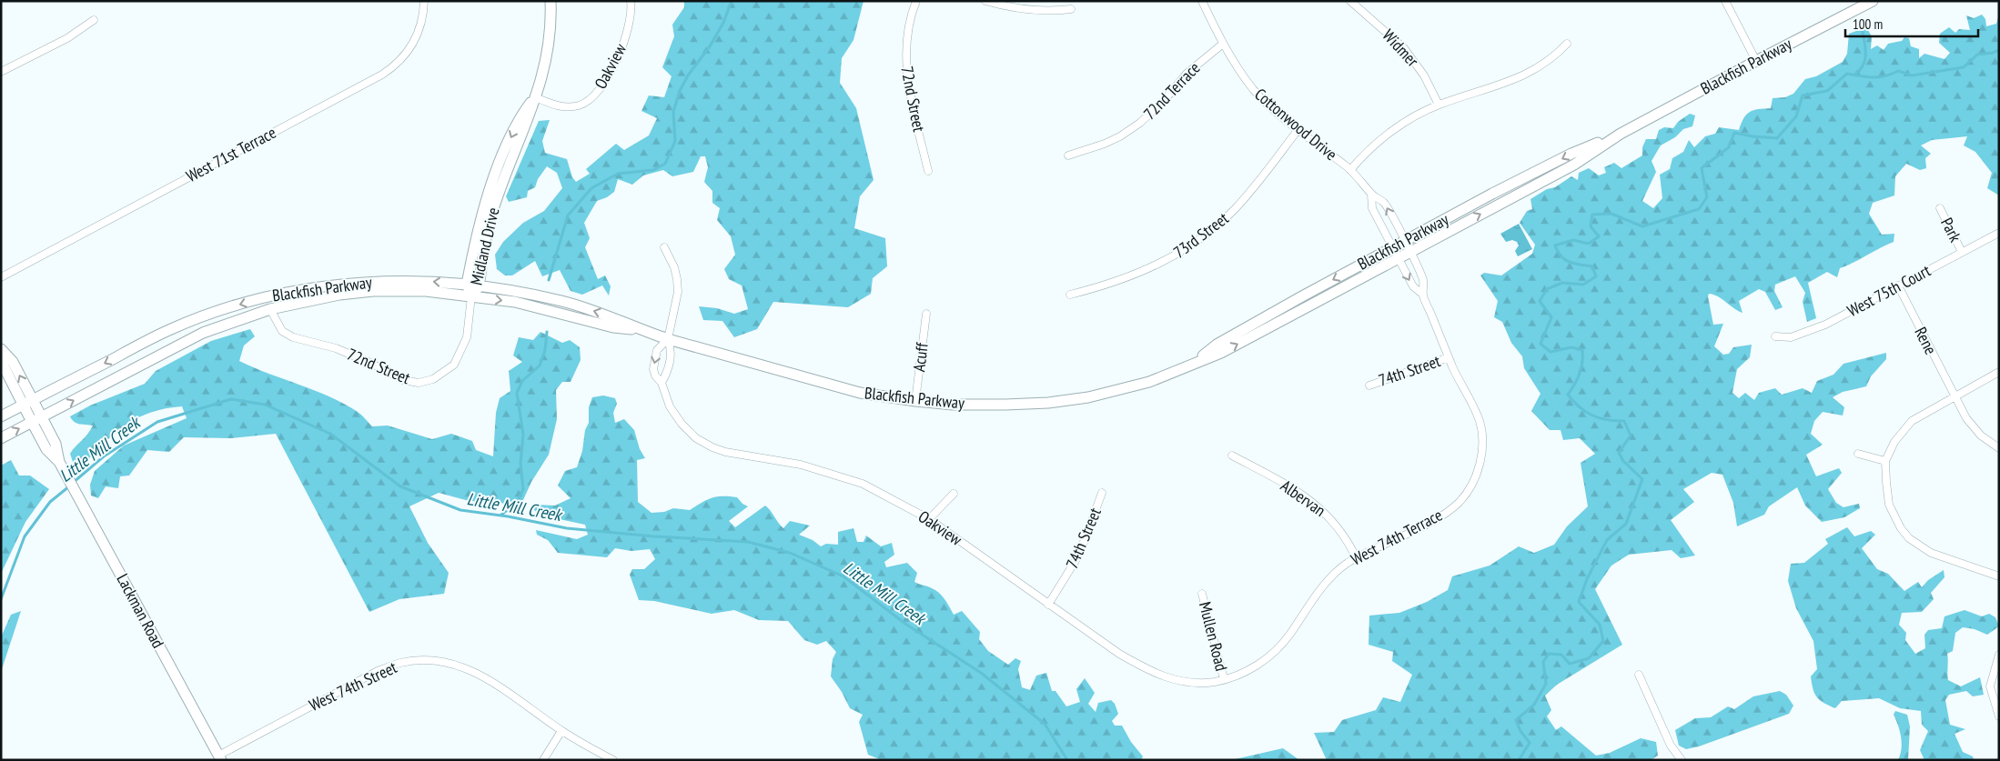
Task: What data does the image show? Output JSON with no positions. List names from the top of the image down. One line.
{"streets":{"main road":["Blackfish Parkway","Midland Drive","Lackman Road"],"street":["Widmer","Oakview","72nd Terrace","72nd Street","Cottonwood Drive","West 71st Terrace","Park","73rd Street","West 75th Court","Rene","Acuff","74th Street","Albervan","West 74th Terrace","Mullen Road","West 74th Street"]},"crossings":[["Oakview","Blackfish Parkway"],["Oakview","Midland Drive"],["Oakview","74th Street"],["Oakview","West 74th Terrace"],["Oakview","Mullen Road"],["Blackfish Parkway","72nd Street"],["Blackfish Parkway","Cottonwood Drive"],["Blackfish Parkway","Midland Drive"],["Blackfish Parkway","Acuff"],["Blackfish Parkway","Lackman Road"],["72nd Terrace","Cottonwood Drive"],["72nd Street","Midland Drive"],["Cottonwood Drive","73rd Street"],["Cottonwood Drive","74th Street"],["Cottonwood Drive","West 74th Terrace"],["Park","West 75th Court"],["West 75th Court","Rene"],["74th Street","West 74th Terrace"],["Albervan","West 74th Terrace"],["West 74th Terrace","Mullen Road"],["Lackman Road","West 74th Street"]],"water":["Little Mill Creek"],"scale_bar":"100 m"}
